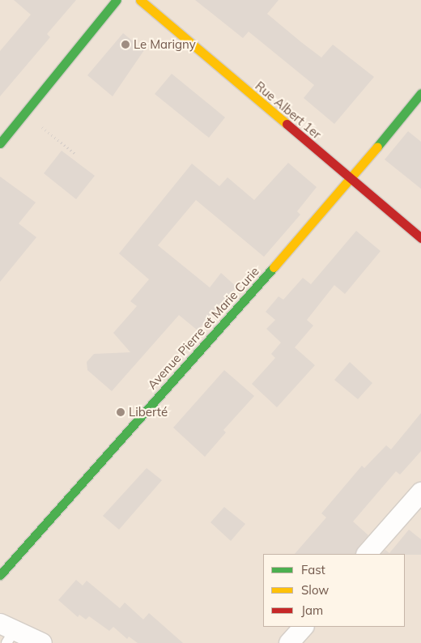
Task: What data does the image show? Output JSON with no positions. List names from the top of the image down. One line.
{"streets":{"street":["Rue Albert 1er","Avenue Pierre et Marie Curie"]},"crossings":[["Rue Albert 1er","Avenue Pierre et Marie Curie"]],"places":["Le Marigny","Liberté"],"legend":["Fast","Slow","Jam"]}
